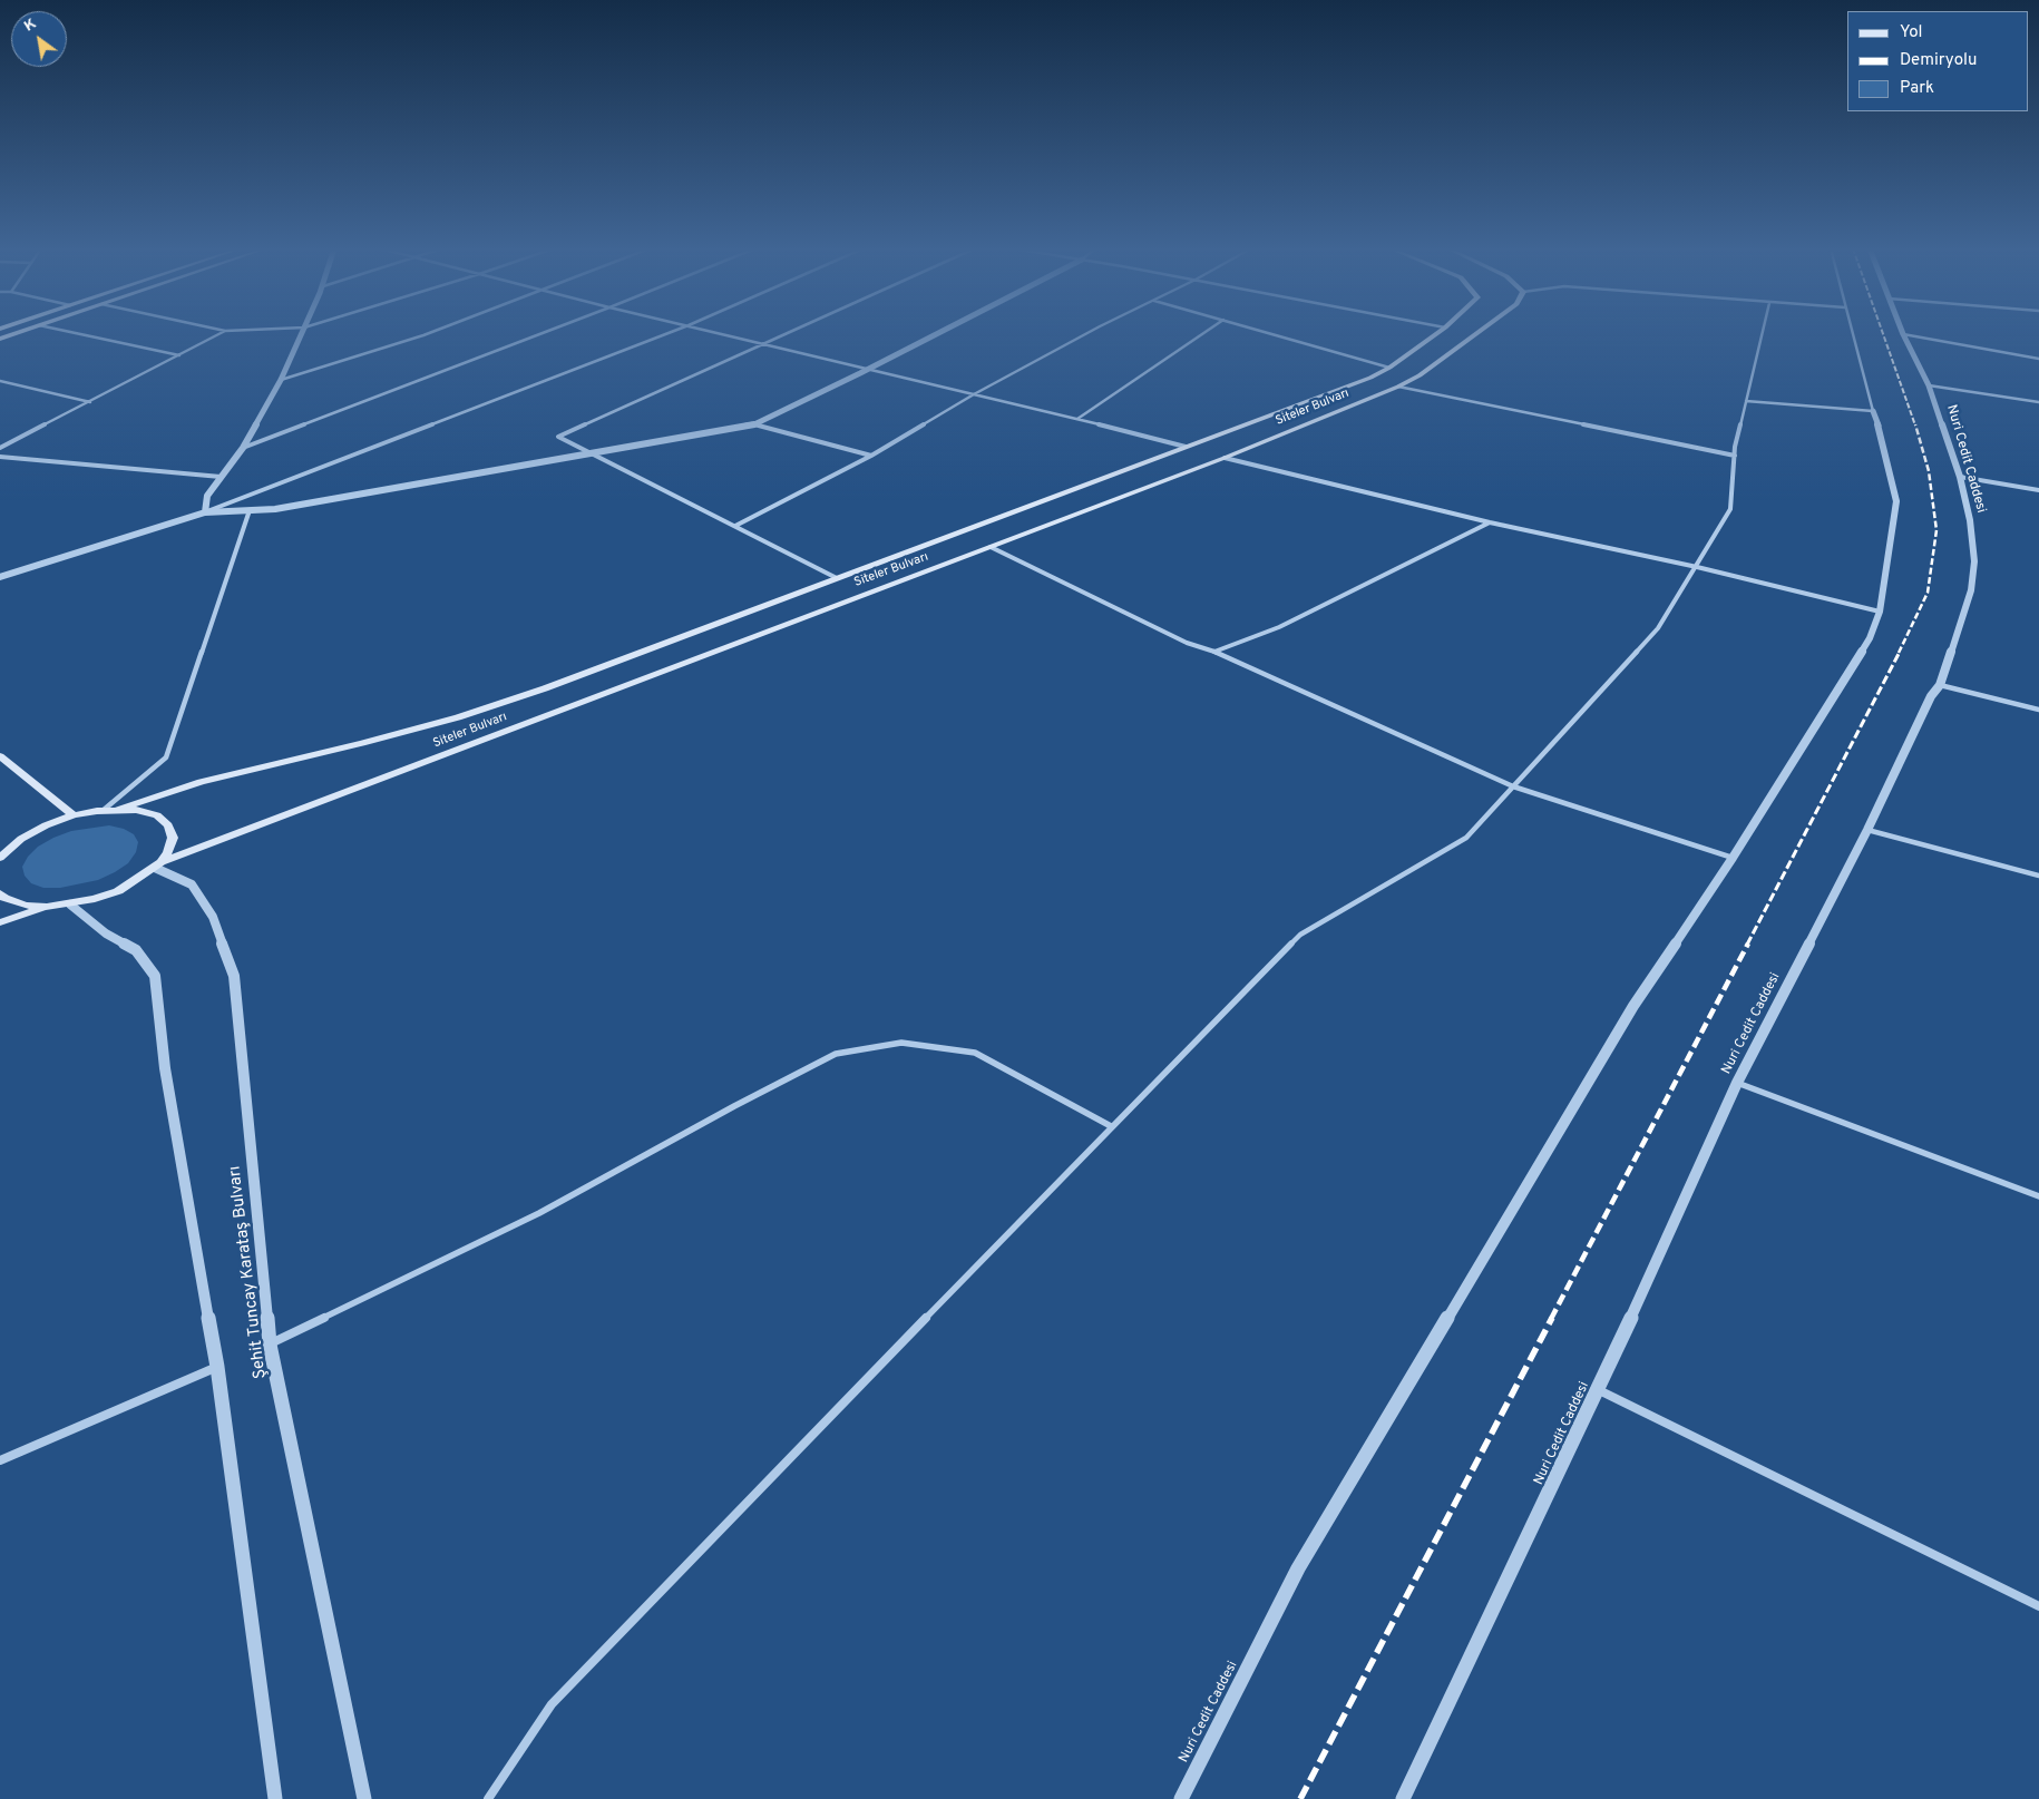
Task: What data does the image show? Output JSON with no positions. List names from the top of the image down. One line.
{"streets":{"main road":["Siteler Bulvarı"],"street":["Nuri Cedit Caddesi","Şehit Tuncay Karataş Bulvarı"]},"crossings":[["Siteler Bulvarı","Şehit Tuncay Karataş Bulvarı"]],"legend":["Yol","Demiryolu","Park"],"north":"top left"}
